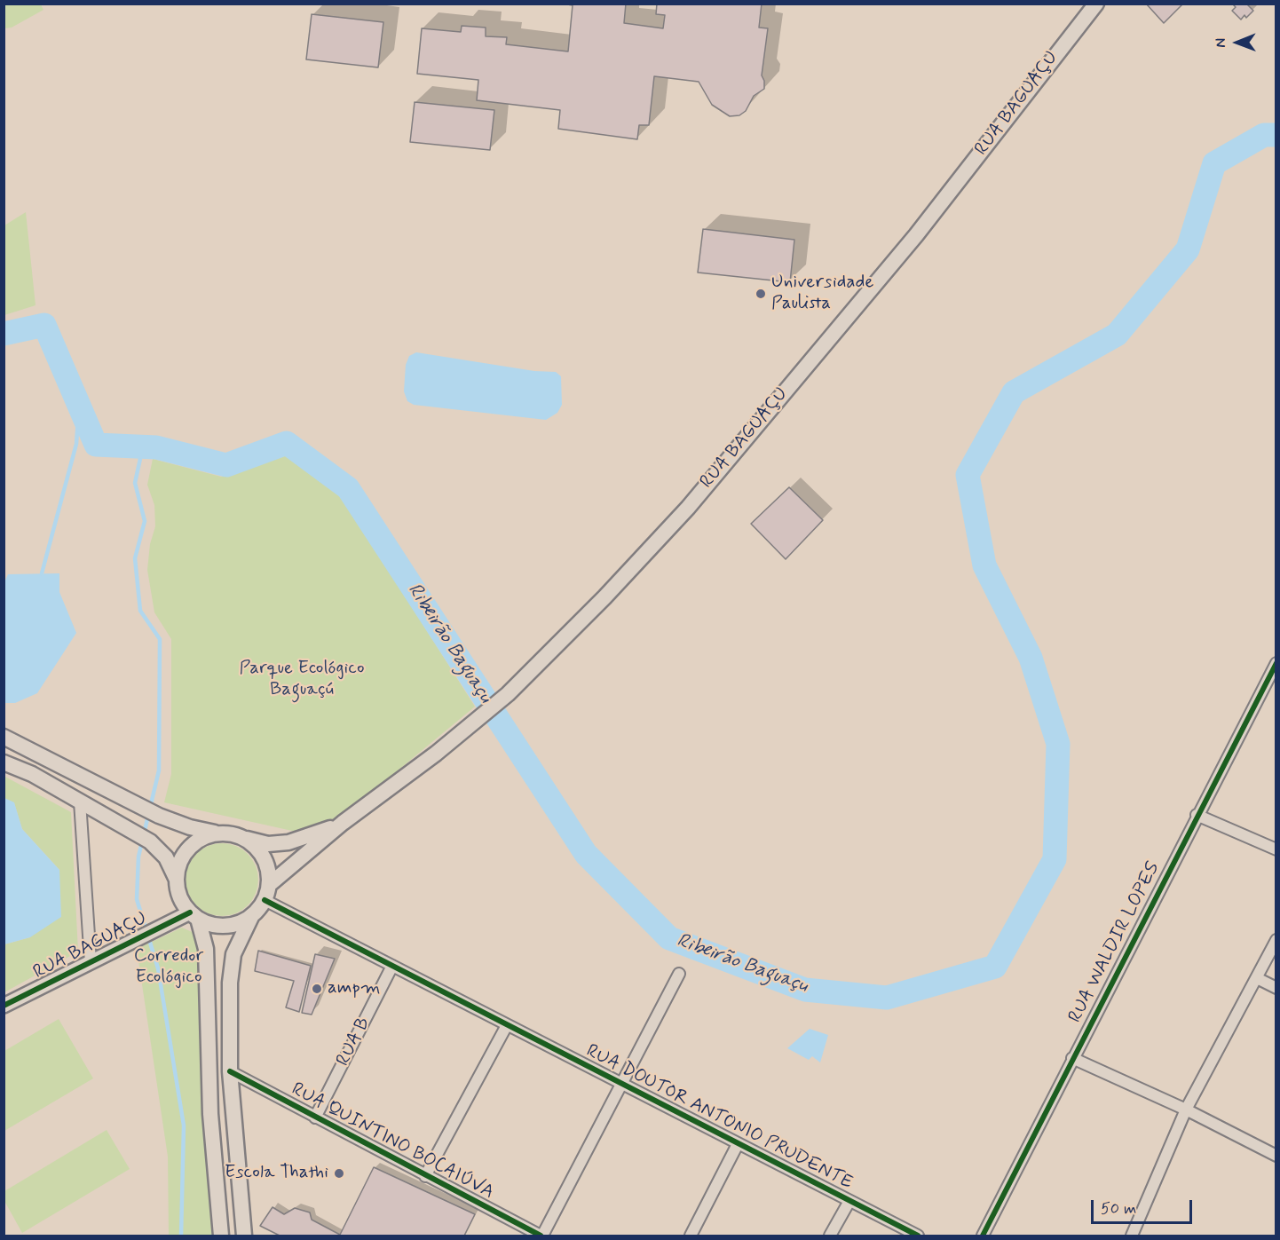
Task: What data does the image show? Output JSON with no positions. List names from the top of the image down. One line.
{"streets":{"main road":["RUA BAGUAÇU"],"street":["RUA WALDIR LOPES","RUA B","RUA DOUTOR ANTONIO PRUDENTE","RUA QUINTINO BOCAIÚVA"]},"crossings":[["RUA BAGUAÇU","RUA DOUTOR ANTONIO PRUDENTE"],["RUA B","RUA DOUTOR ANTONIO PRUDENTE"],["RUA B","RUA QUINTINO BOCAIÚVA"]],"water":["Ribeirão Baguaçu"],"parks":["Parque Ecológico Baguaçú","Corredor Ecológico"],"places":["Universidade Paulista","ampm","Escola Thathi"],"scale_bar":"50 m","north":"left"}
